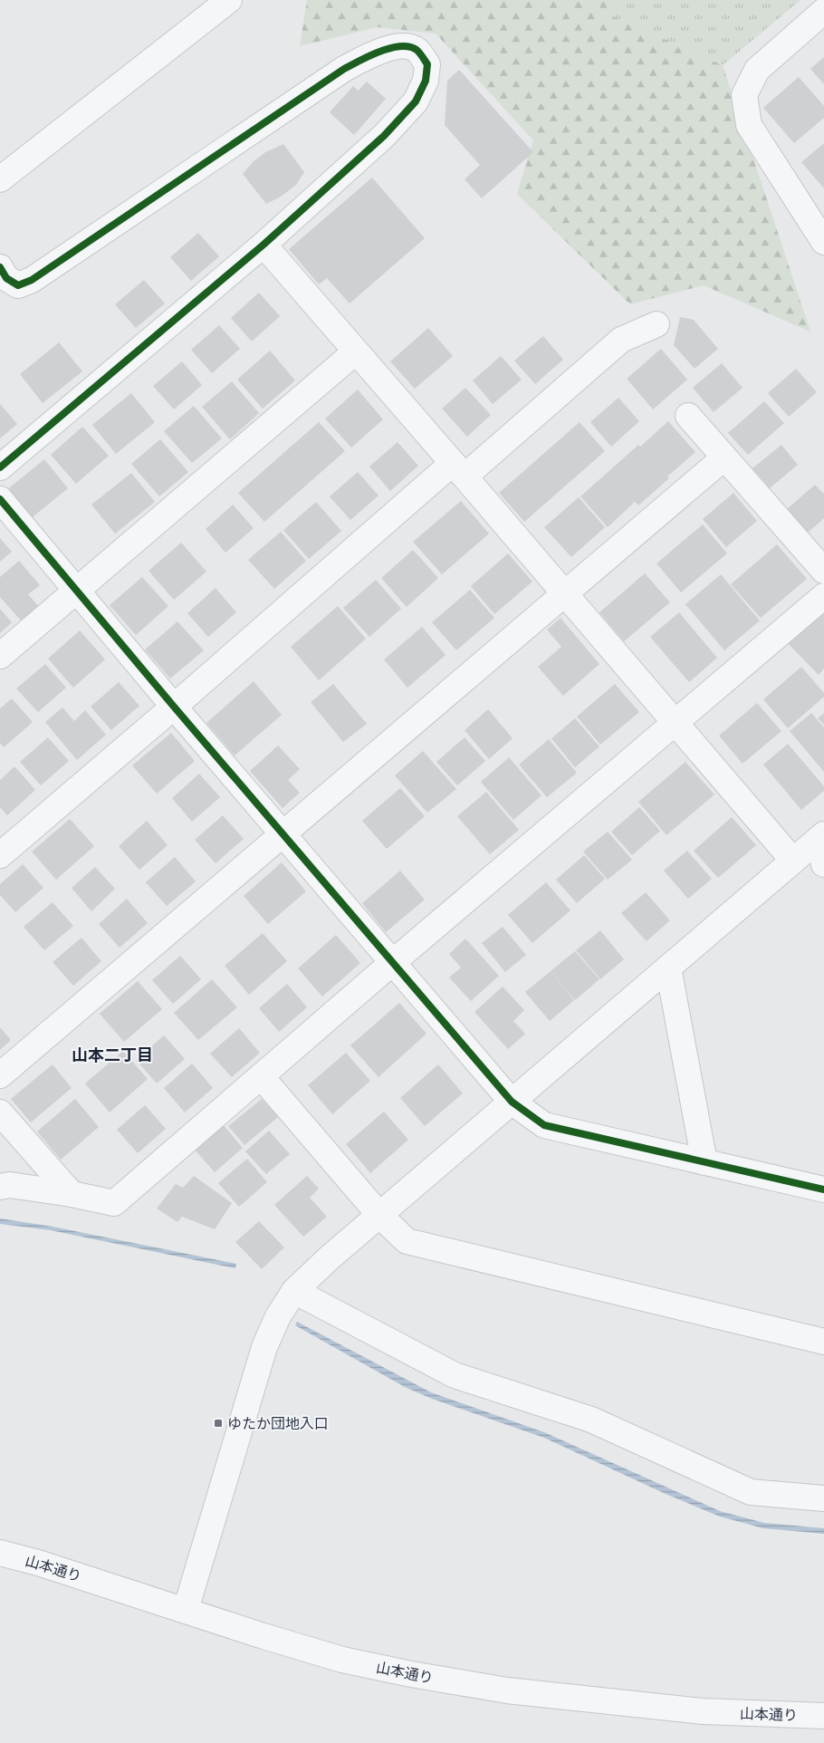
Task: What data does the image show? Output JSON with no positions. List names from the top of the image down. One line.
{"streets":{"street":["山本通り"]},"districts":["山本二丁目"],"places":{"transit":["ゆたか団地入口"]}}
